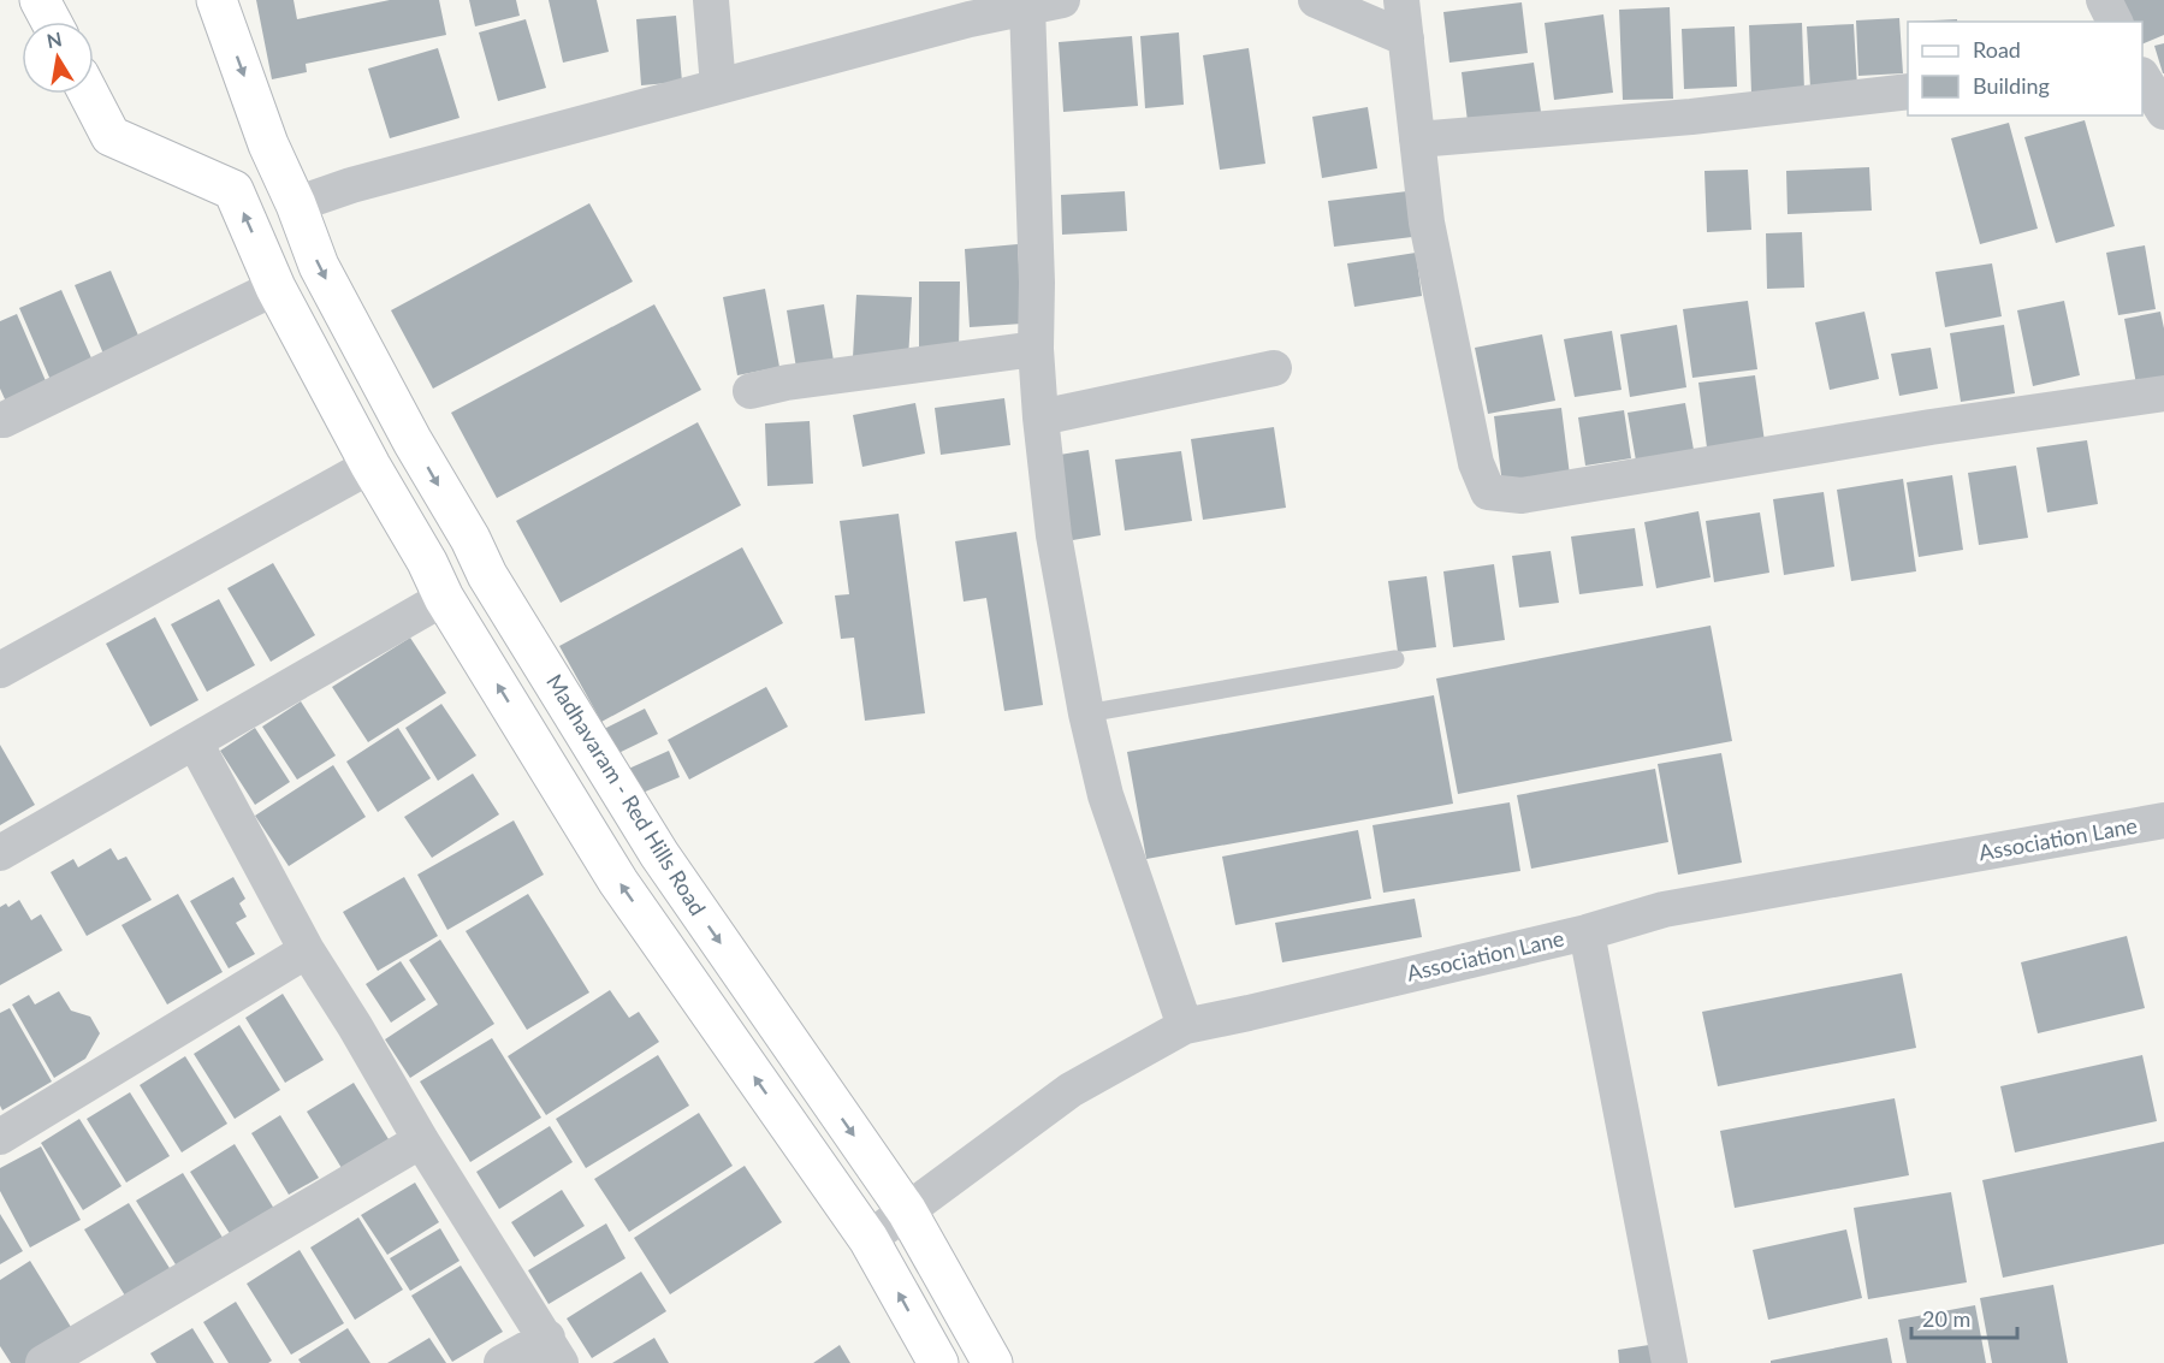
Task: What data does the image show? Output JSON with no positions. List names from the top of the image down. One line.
{"streets":{"main road":["Madhavaram - Red Hills Road"],"street":["Association Lane"]},"crossings":[["Madhavaram - Red Hills Road","Association Lane"]],"legend":["Road","Building"],"scale_bar":"20 m","north":"top"}
